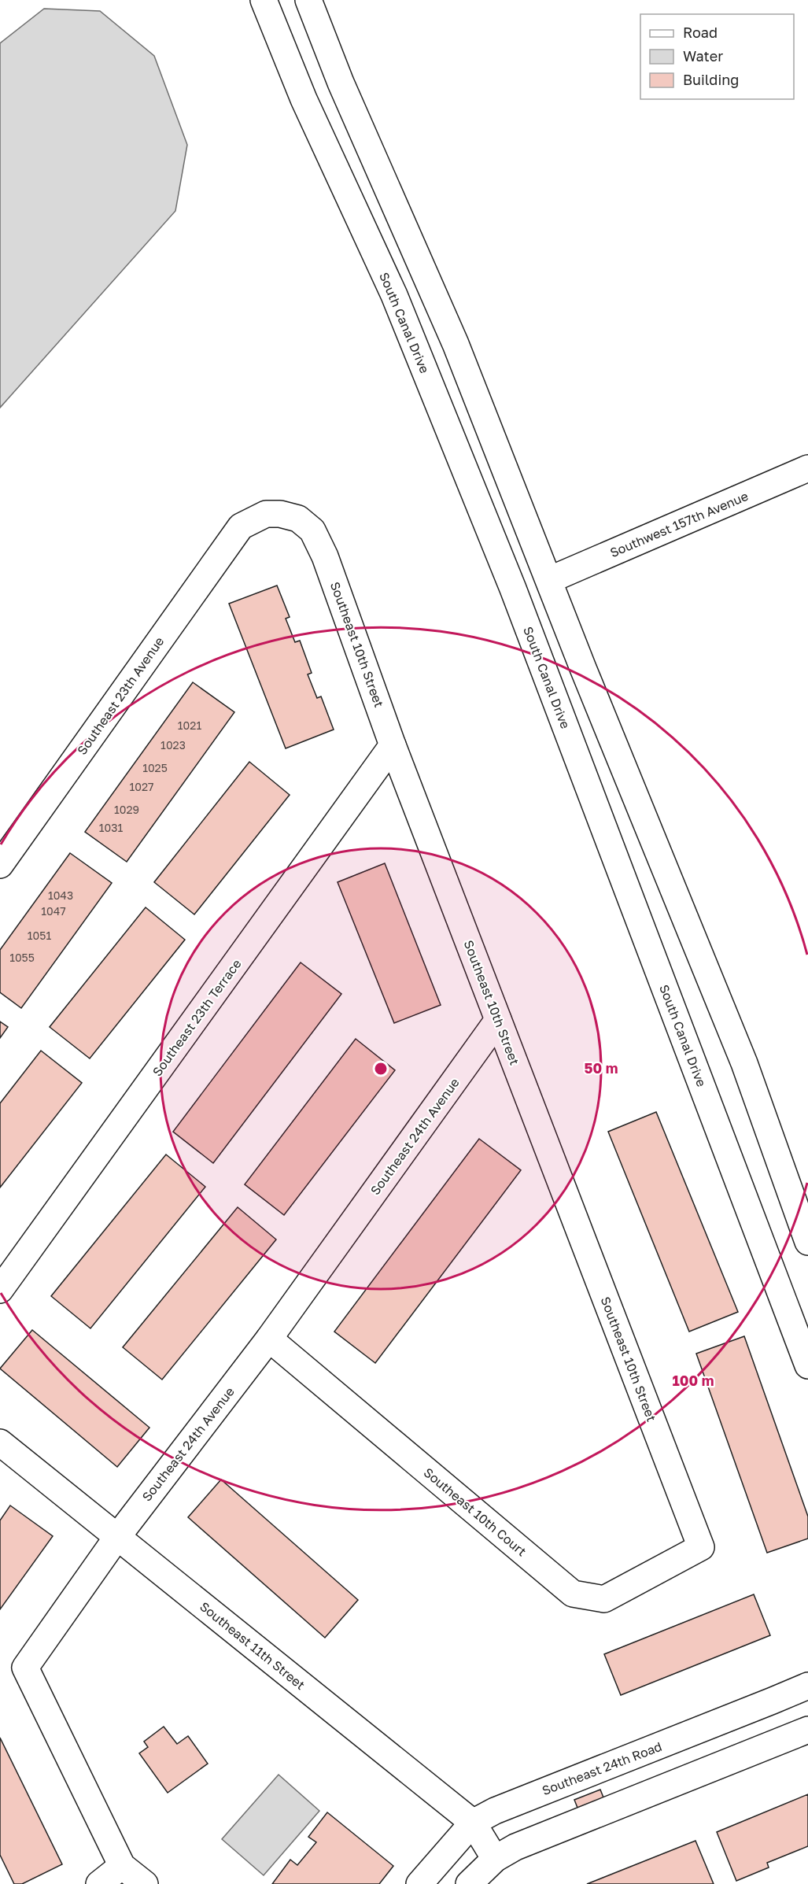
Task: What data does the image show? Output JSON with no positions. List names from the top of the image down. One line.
{"streets":{"street":["South Canal Drive","Southwest 157th Avenue","Southeast 10th Street","Southeast 23th Avenue","Southeast 23th Terrace","Southeast 24th Avenue","Southeast 10th Court","Southeast 11th Street","Southeast 24th Road"]},"crossings":[["Southeast 10th Street","Southeast 23th Avenue"],["Southeast 10th Street","Southeast 23th Terrace"],["Southeast 10th Street","Southeast 24th Avenue"],["Southeast 10th Street","Southeast 10th Court"],["Southeast 24th Avenue","Southeast 10th Court"],["Southeast 24th Avenue","Southeast 11th Street"],["Southeast 11th Street","Southeast 24th Road"]],"house_numbers":["1021","1023","1025","1027","1029","1031","1043","1047","1051","1055"],"legend":["Road","Water","Building"],"rings":["50 m","100 m"]}
